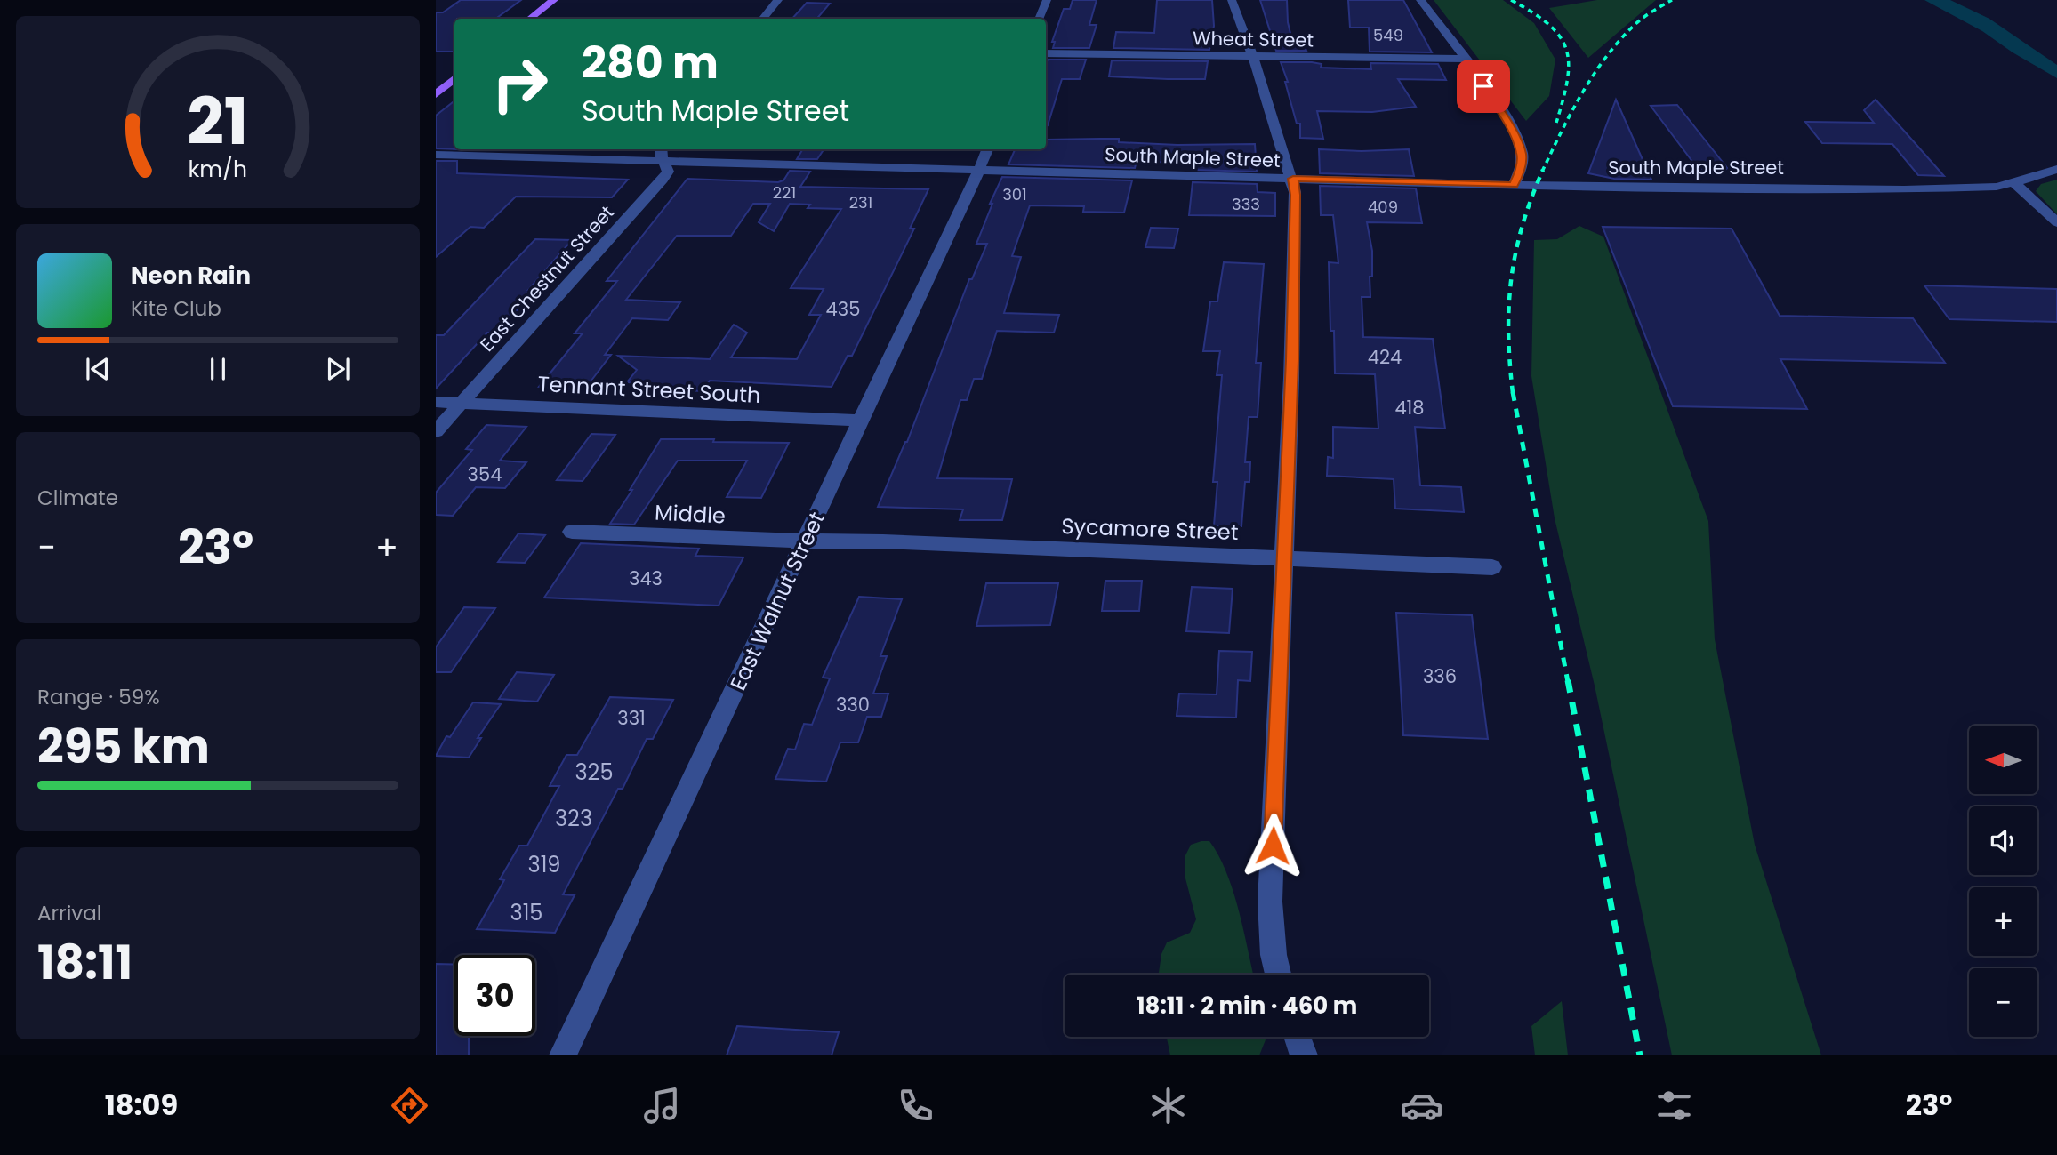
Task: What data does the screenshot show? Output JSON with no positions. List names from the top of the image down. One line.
{"streets":{"street":["Wheat Street","South Maple Street","East Chestnut Street","Tennant Street South","Middle","Sycamore Street","East Walnut Street"]},"crossings":[["South Maple Street","East Chestnut Street"],["South Maple Street","East Walnut Street"],["East Chestnut Street","Tennant Street South"],["Tennant Street South","East Walnut Street"],["Middle","Sycamore Street"],["Middle","East Walnut Street"],["Sycamore Street","East Walnut Street"]],"house_numbers":["549","221","301","231","333","409","435","424","418","354","343","336","330","331","325","323","319","315"],"north":"left","page":{"turn":["280 m","South Maple Street"],"song":["Neon Rain","Kite Club"],"tile":["Climate",["Range · 59%","295 km"],["Arrival","18:11"]],"heat":["−","23°","+"],"map_buttons":["+","−"],"limit":"30","trip":"18:11 · 2 min · 460 m","tabs":["18:09","23°"],"gauge":["21","km/h"]}}
